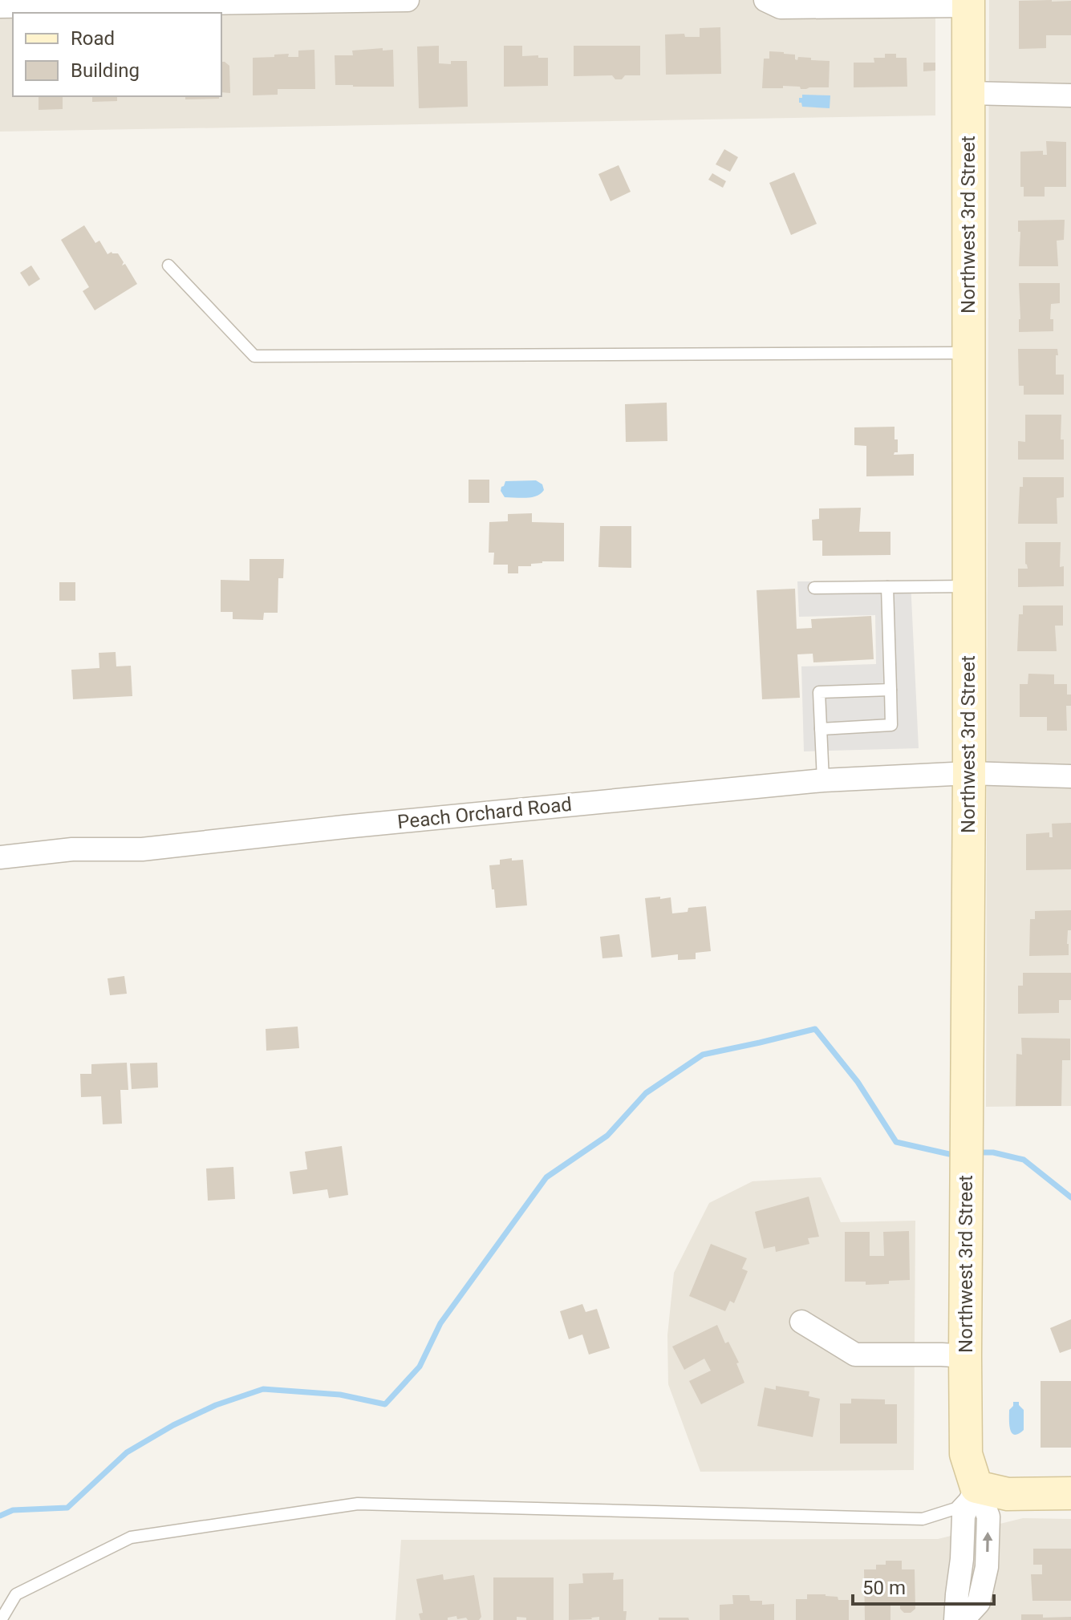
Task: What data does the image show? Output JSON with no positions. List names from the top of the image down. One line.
{"streets":{"street":["Northwest 3rd Street","Peach Orchard Road"]},"crossings":[["Northwest 3rd Street","Peach Orchard Road"]],"legend":["Road","Building"],"scale_bar":"50 m"}
